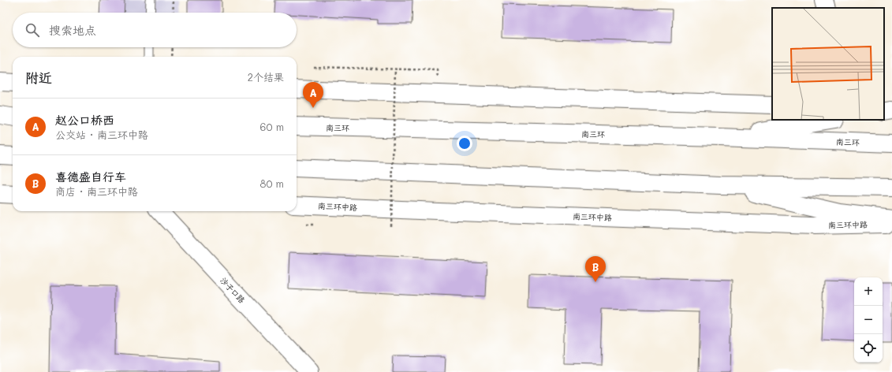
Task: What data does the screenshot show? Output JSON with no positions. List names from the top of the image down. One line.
{"streets":{"main road":["南三环","南三环中路","沙子口路"]},"page":{"search":"搜索地点","heading":["附近","2个结果"],"pins":["A","B"],"list":[{"mark":"A","name":"赵公口桥西","note":"公交站 · 南三环中路","value":"60 m"},{"mark":"B","name":"喜德盛自行车","note":"商店 · 南三环中路","value":"80 m"}],"map_buttons":["+","−"]}}
